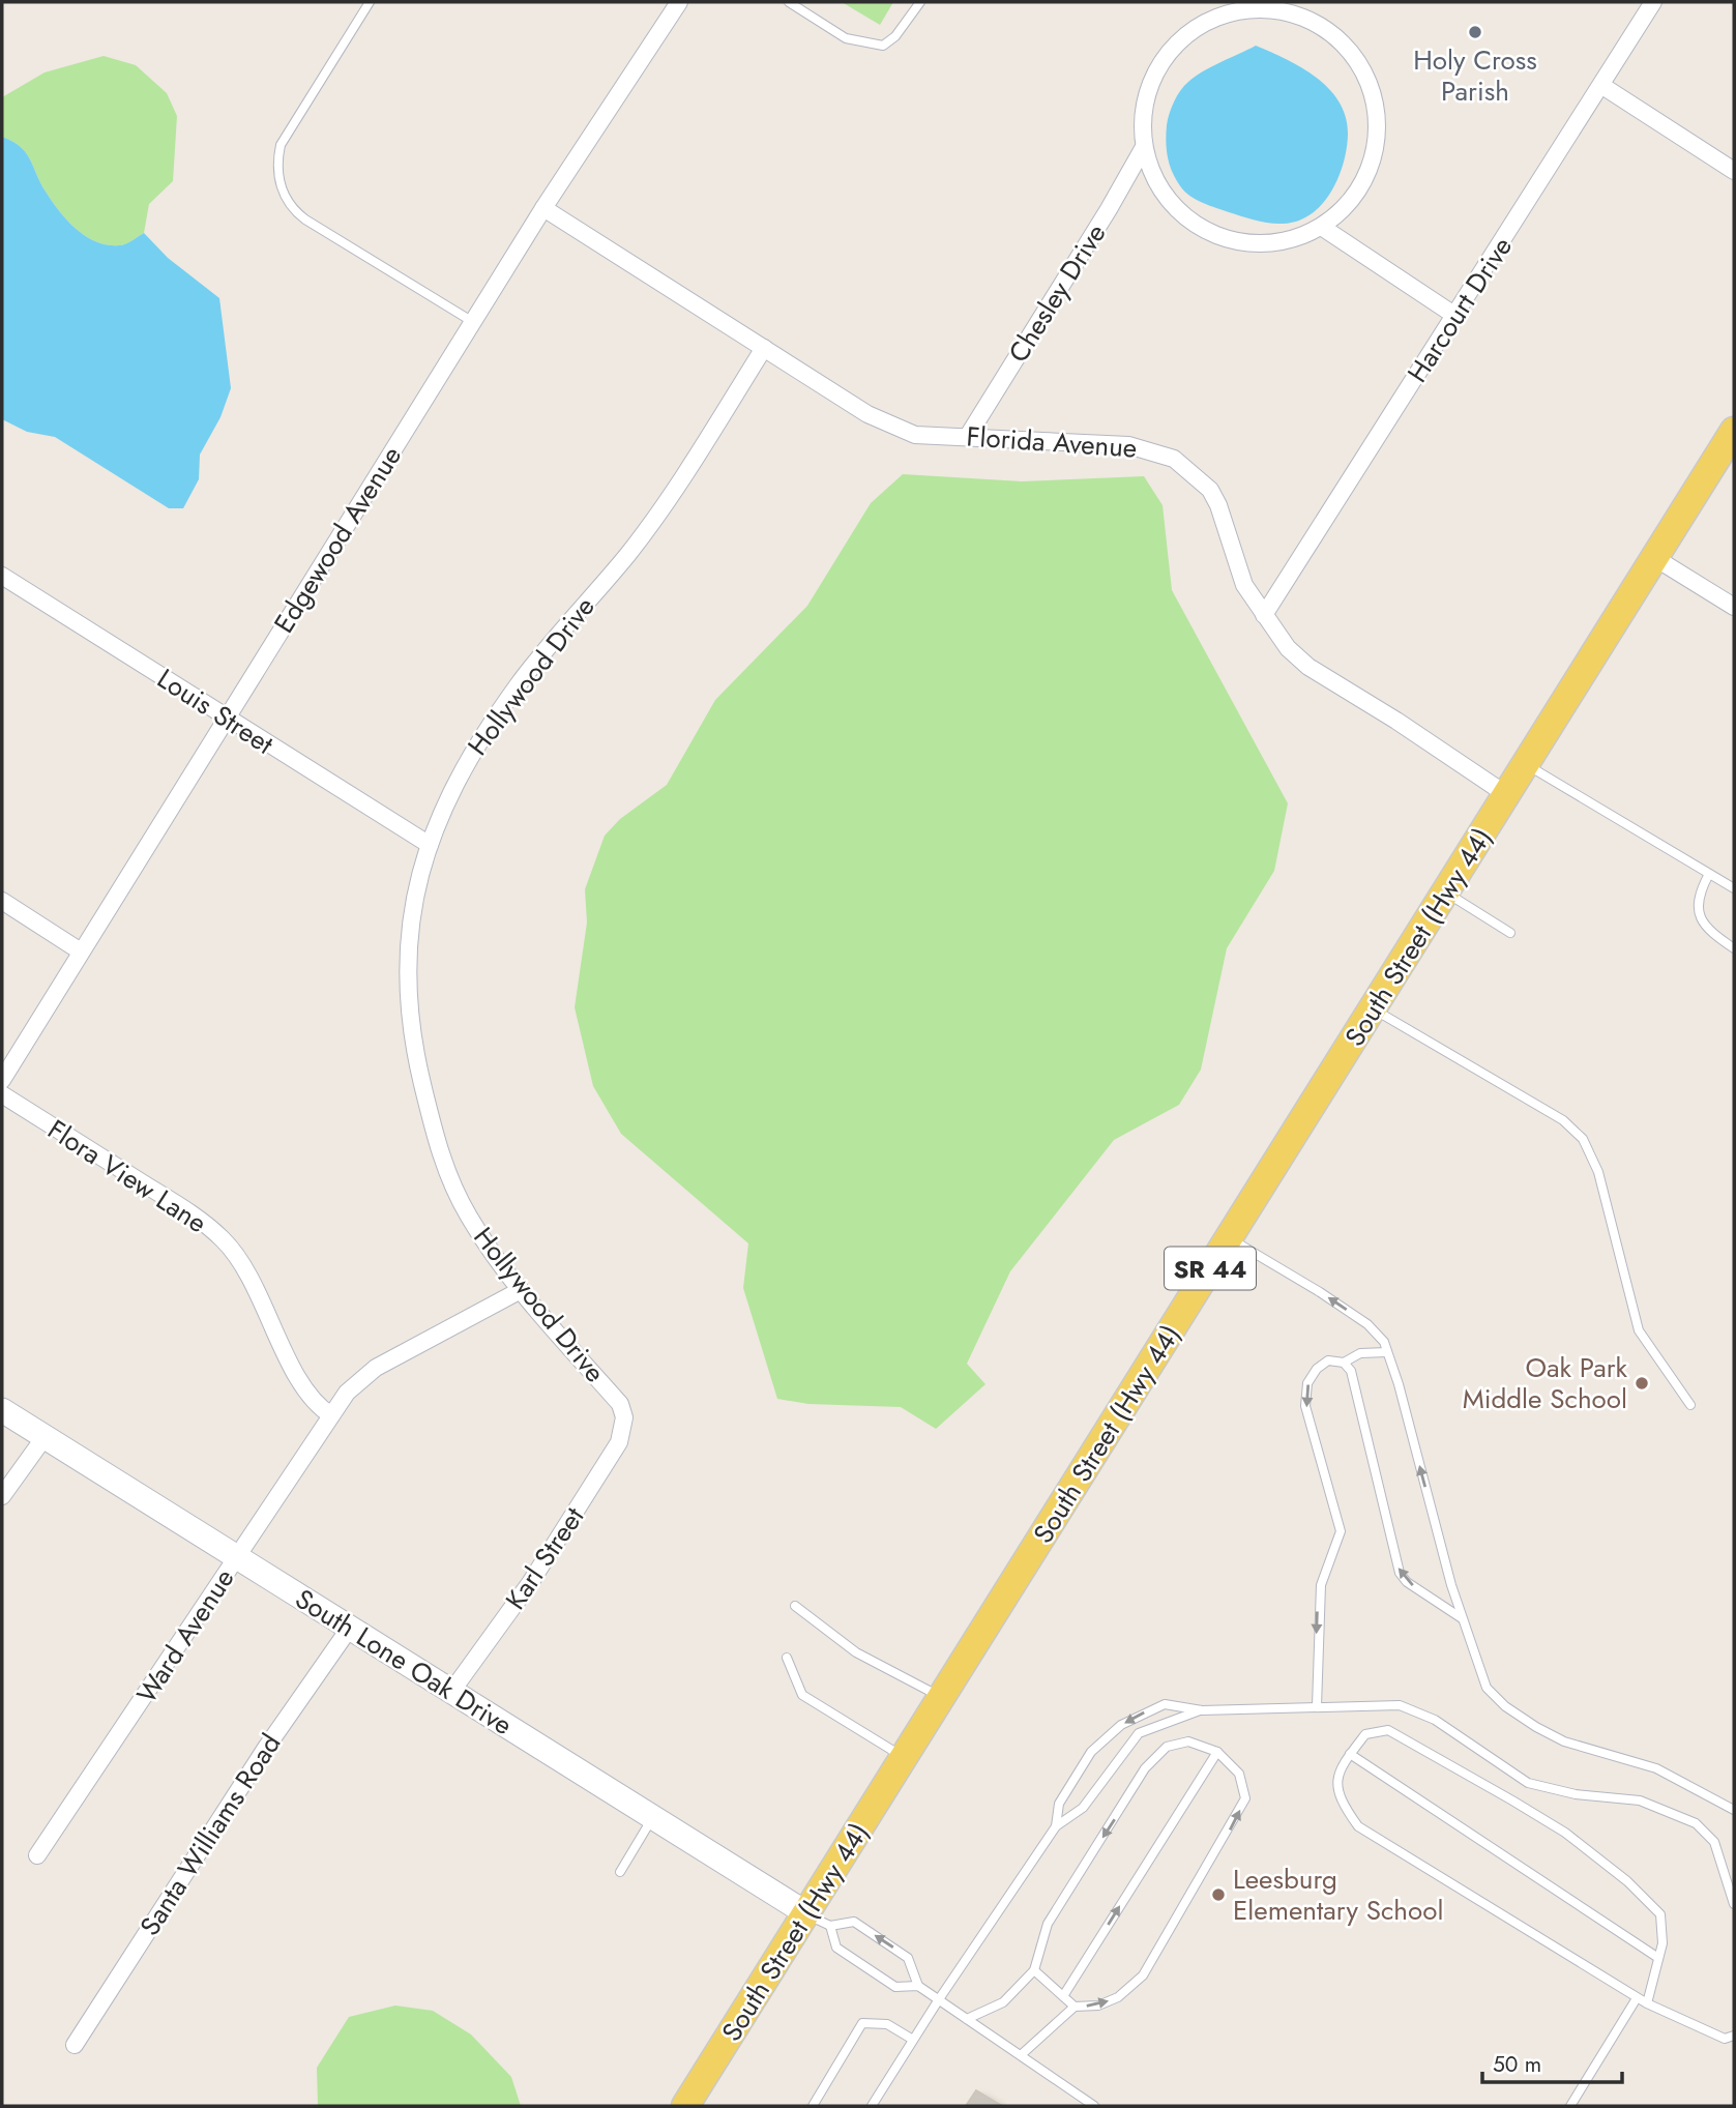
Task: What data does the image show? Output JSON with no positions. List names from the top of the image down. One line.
{"streets":{"main road":["South Street (Hwy 44)","SR 44"],"street":["Chesley Drive","Harcourt Drive","Florida Avenue","Edgewood Avenue","Hollywood Drive","Louis Street","Flora View Lane","Karl Street","Ward Avenue","South Lone Oak Drive","Santa Williams Road"]},"crossings":[["Chesley Drive","Florida Avenue"],["Harcourt Drive","Florida Avenue"],["Florida Avenue","Edgewood Avenue"],["Florida Avenue","Hollywood Drive"],["Florida Avenue","South Street (Hwy 44)"],["Edgewood Avenue","Louis Street"],["Hollywood Drive","Louis Street"],["Hollywood Drive","Karl Street"],["Hollywood Drive","Ward Avenue"],["South Street (Hwy 44)","South Lone Oak Drive"],["Flora View Lane","Ward Avenue"],["Karl Street","South Lone Oak Drive"],["Ward Avenue","South Lone Oak Drive"],["South Lone Oak Drive","Santa Williams Road"]],"places":["Holy Cross Parish","Oak Park Middle School","Leesburg Elementary School"],"scale_bar":"50 m"}
